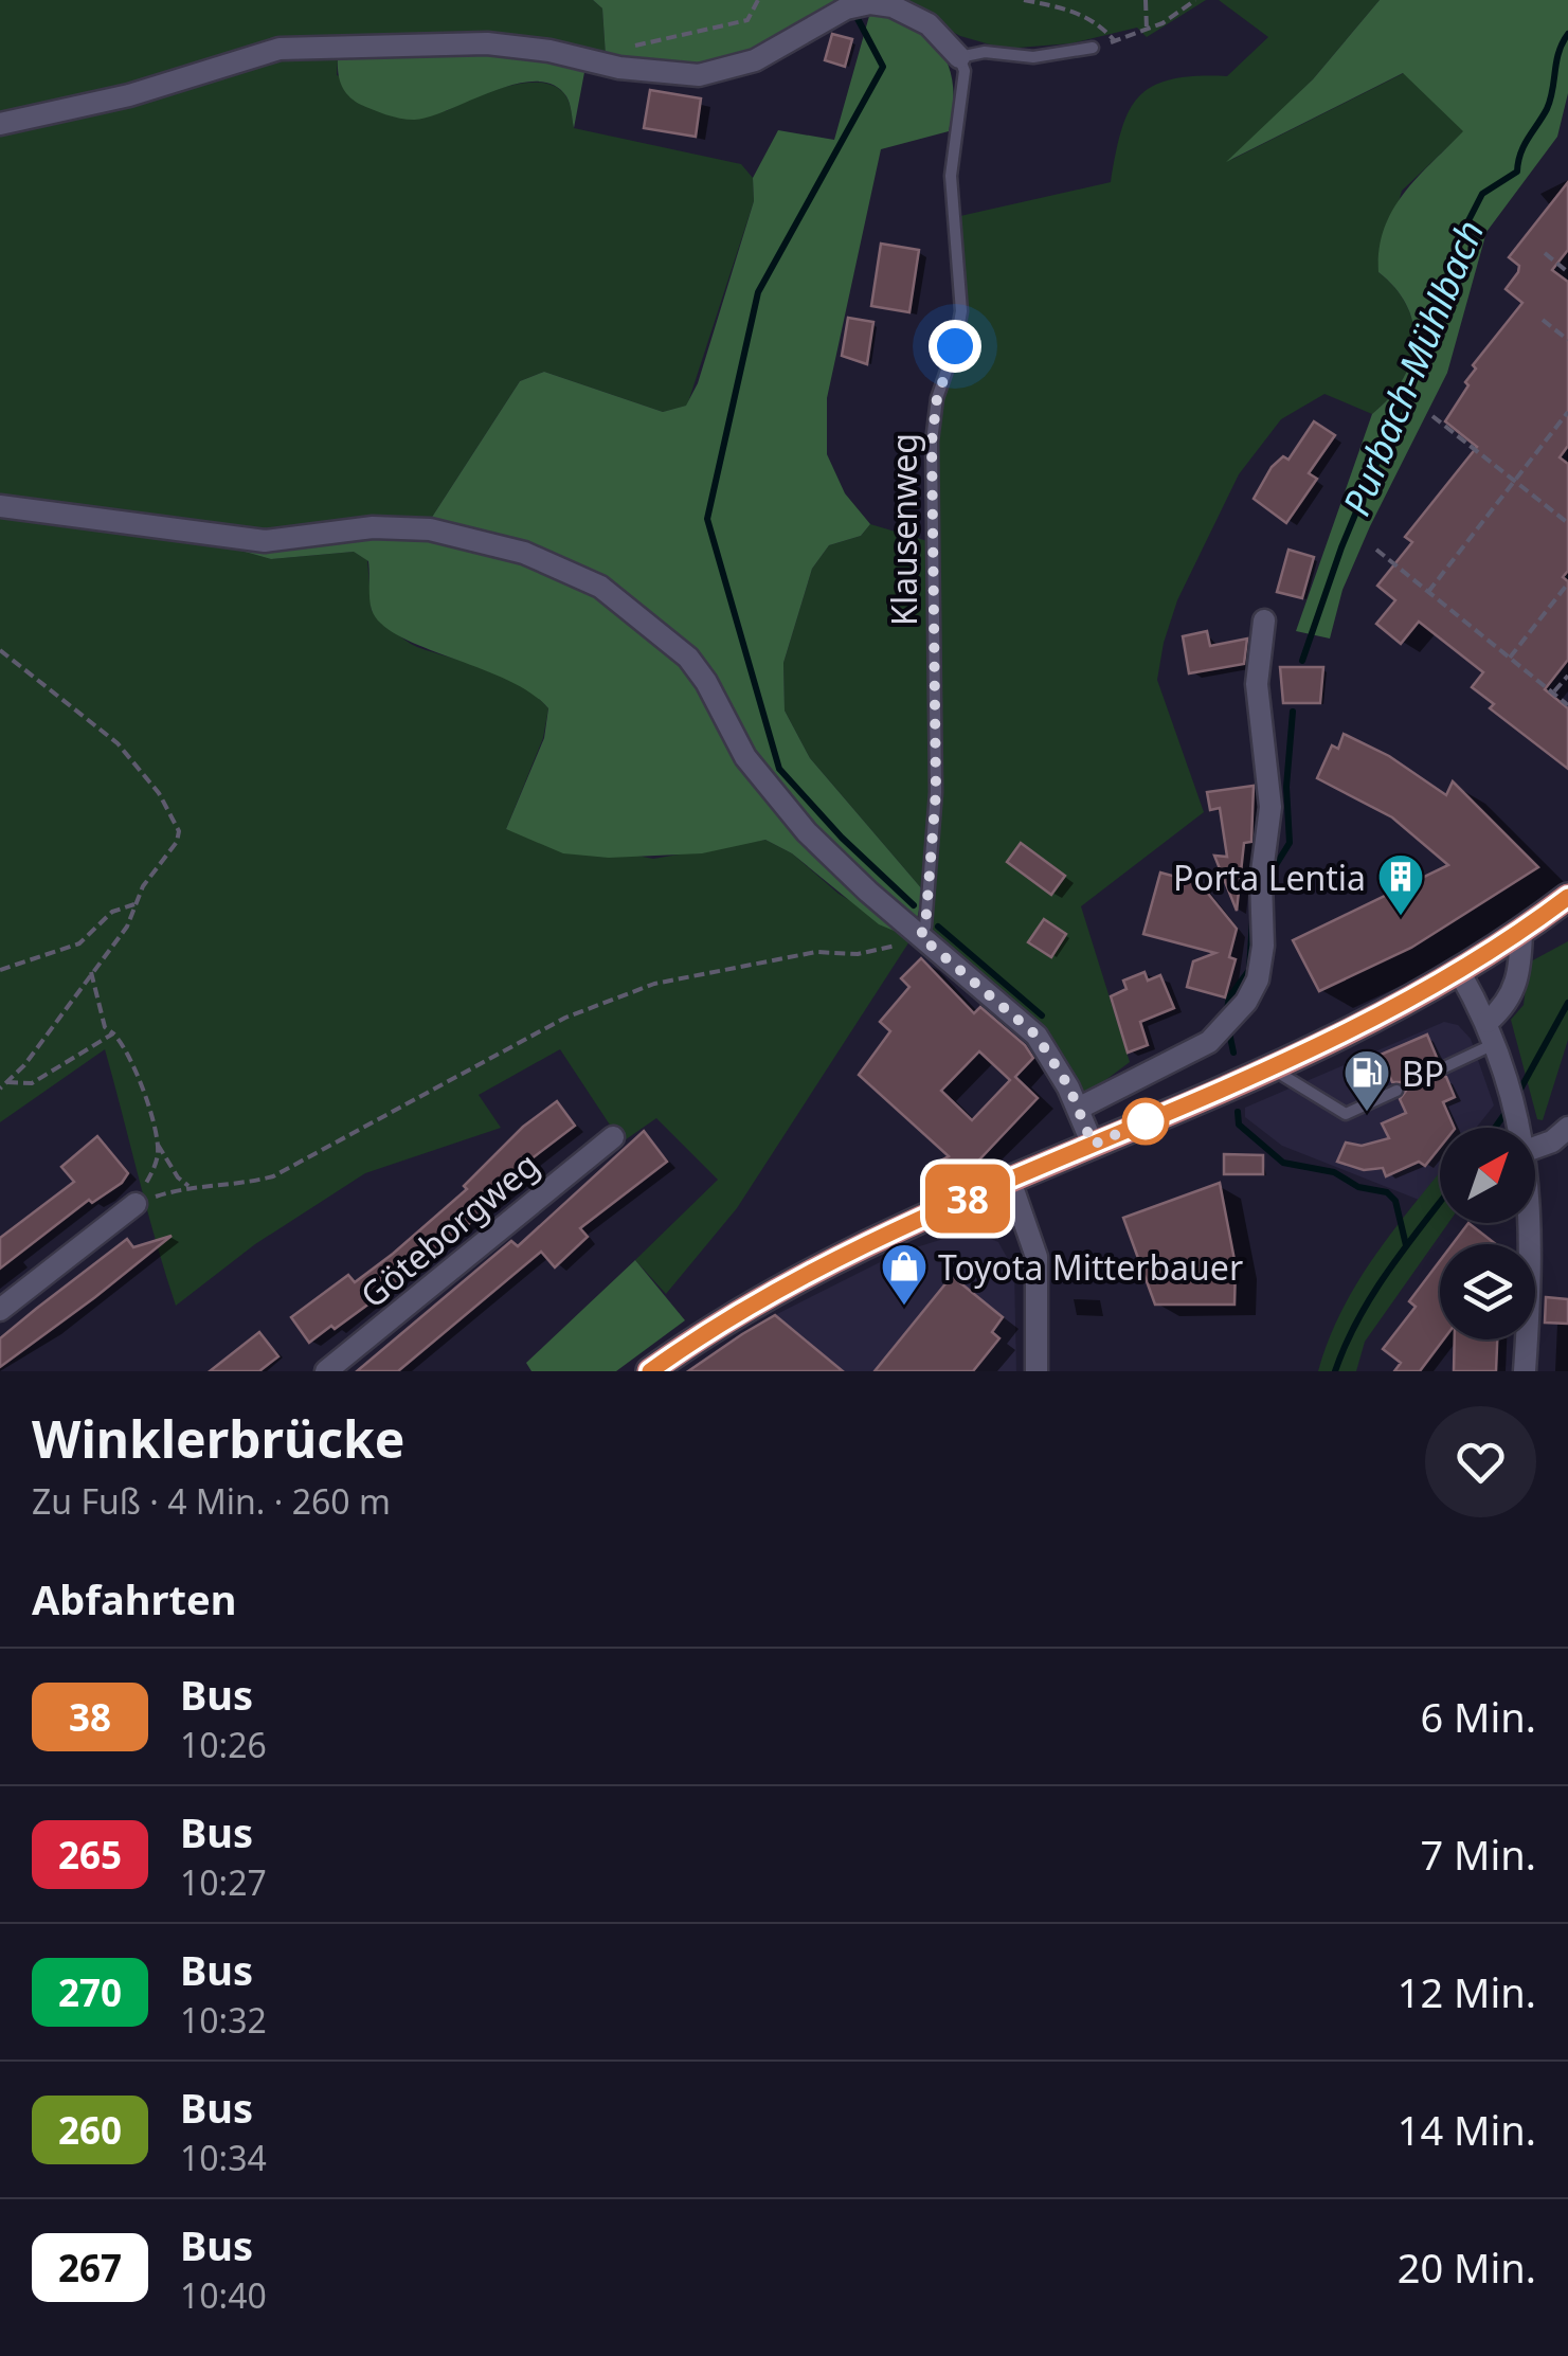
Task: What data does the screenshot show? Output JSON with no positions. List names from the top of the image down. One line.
{"streets":{"street":["Göteborgweg"],"lane":["Klausenweg"]},"water":["Purbach-Mühlbach"],"places":{"building":["Porta Lentia"],"fuel station":["BP"],"shop":["Toyota Mitterbauer"]},"lines":["bus line 38"],"north":"top right","page":{"on_map":"38","heading":[["Winklerbrücke","Zu Fuß · 4 Min. · 260 m"],"Abfahrten"],"list":[{"mark":"38","name":"Bus","note":"10:26","value":"6 Min."},{"mark":"265","name":"Bus","note":"10:27","value":"7 Min."},{"mark":"270","name":"Bus","note":"10:32","value":"12 Min."},{"mark":"260","name":"Bus","note":"10:34","value":"14 Min."},{"mark":"267","name":"Bus","note":"10:40","value":"20 Min."}]}}
